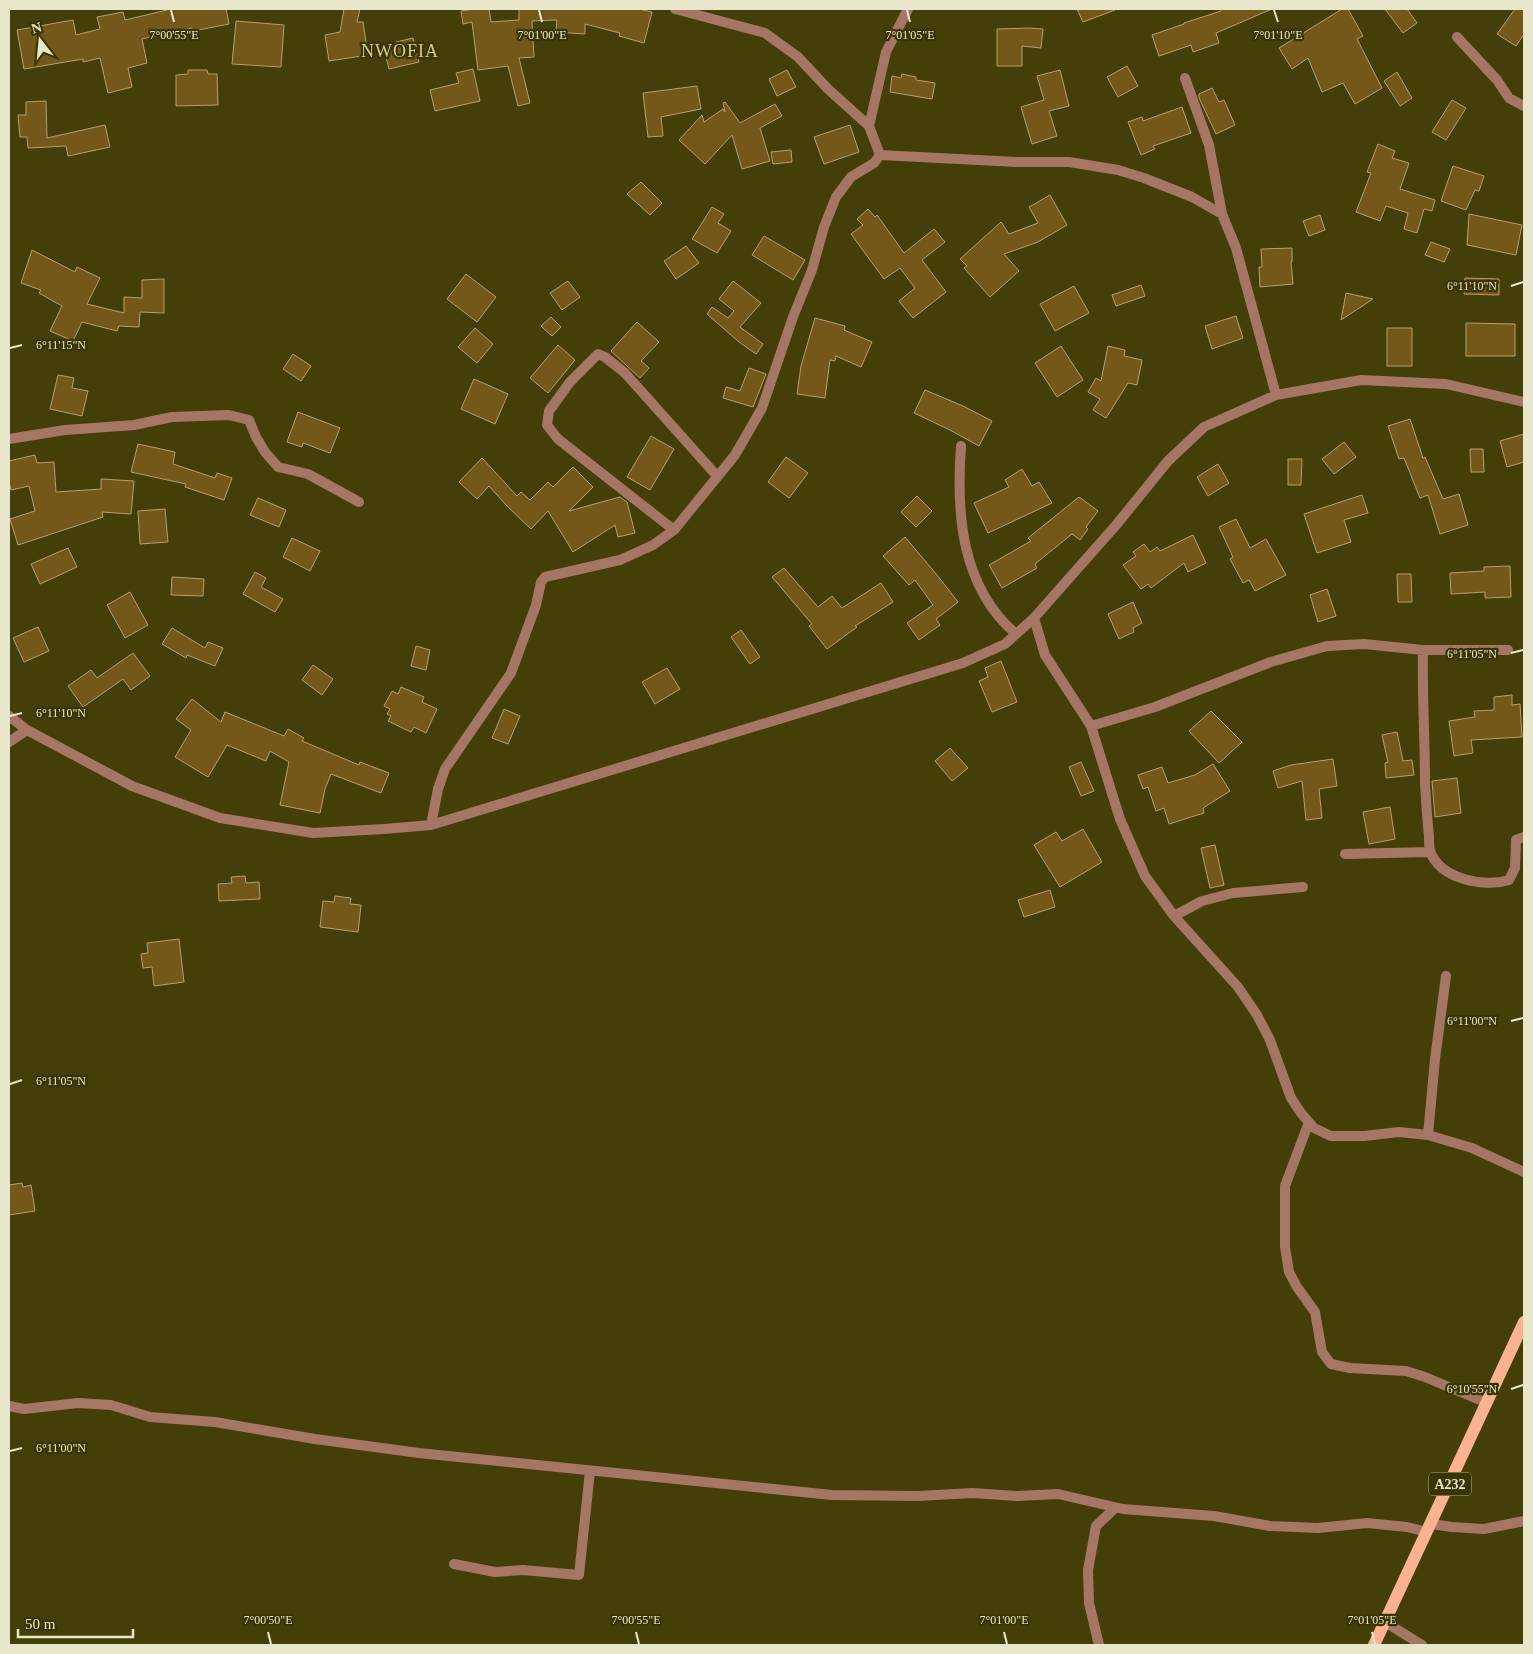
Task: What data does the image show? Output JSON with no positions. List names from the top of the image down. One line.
{"streets":{"main road":["A232"]},"districts":["NWOFIA"],"scale_bar":"50 m","north":"top","coordinates":["7°00'55\"E","7°01'00\"E","7°01'05\"E","7°01'10\"E","6°11'10\"N","6°11'15\"N","6°11'05\"N","6°11'00\"N","6°10'55\"N","7°00'50\"E"]}
